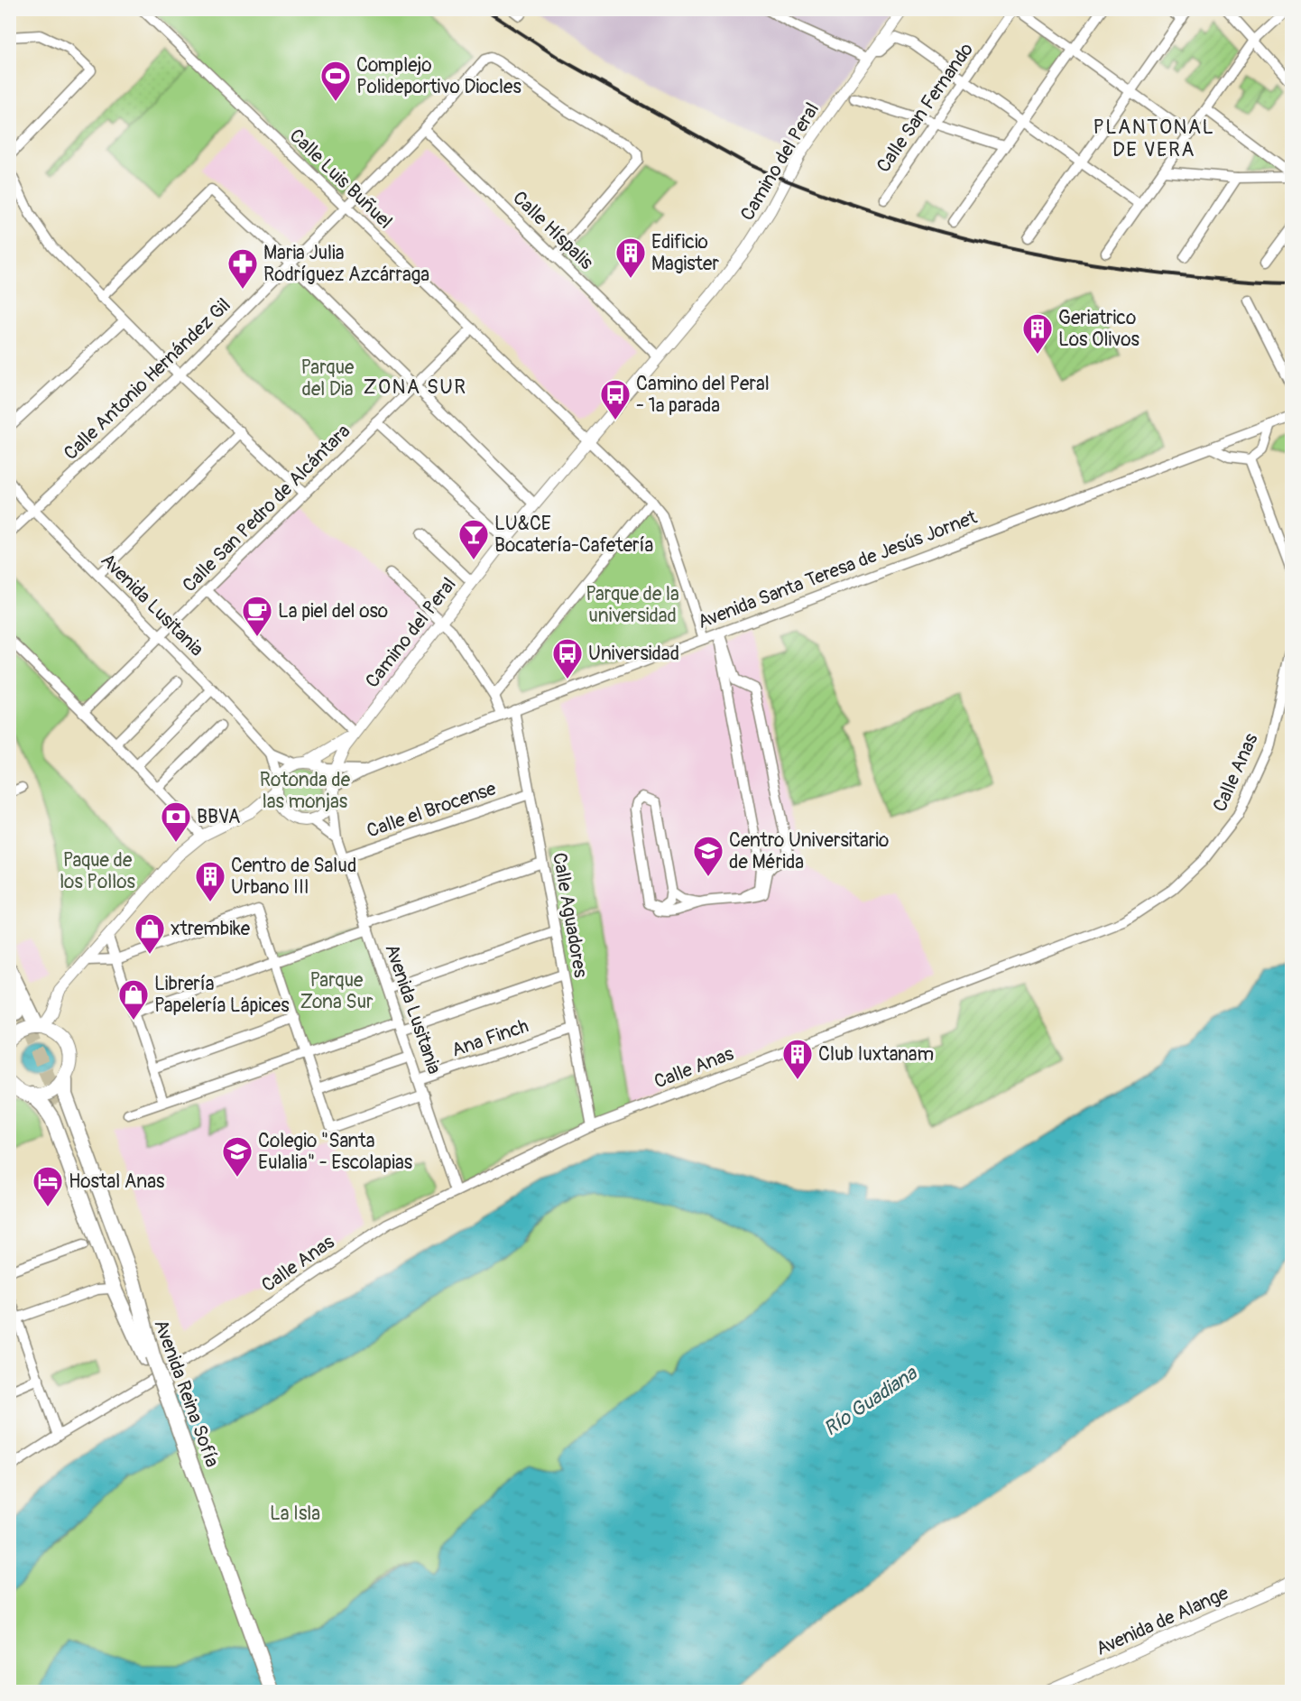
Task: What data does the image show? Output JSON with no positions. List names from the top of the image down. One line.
{"streets":{"highway":["Avenida Reina Sofía"],"street":["Calle San Fernando","Camino del Peral","Calle Luis Buñuel","Calle Híspalis","Calle Antonio Hernández Gil","Calle San Pedro de Alcántara","Avenida Santa Teresa de Jesús Jornet","Avenida Lusitania","Calle Anas","Calle el Brocense","Calle Aguadores","Ana Finch","Avenida de Alange"]},"crossings":[["Camino del Peral","Calle Luis Buñuel"],["Camino del Peral","Calle Híspalis"],["Camino del Peral","Avenida Santa Teresa de Jesús Jornet"],["Camino del Peral","Avenida Lusitania"],["Calle Luis Buñuel","Calle Antonio Hernández Gil"],["Calle Luis Buñuel","Calle San Pedro de Alcántara"],["Calle Luis Buñuel","Avenida Santa Teresa de Jesús Jornet"],["Calle Híspalis","Calle Antonio Hernández Gil"],["Calle Antonio Hernández Gil","Avenida Lusitania"],["Calle San Pedro de Alcántara","Avenida Lusitania"],["Avenida Santa Teresa de Jesús Jornet","Avenida Lusitania"],["Avenida Santa Teresa de Jesús Jornet","Calle Aguadores"],["Avenida Lusitania","Calle Anas"],["Avenida Lusitania","Calle el Brocense"],["Avenida Lusitania","Ana Finch"],["Calle Anas","Calle Aguadores"],["Calle el Brocense","Calle Aguadores"],["Calle Aguadores","Ana Finch"]],"districts":["PLANTONAL DE VERA","ZONA SUR"],"water":["Río Guadiana"],"parks":["Parque del Dia","Parque de la universidad","Rotonda de las monjas","Paque de los Pollos","Parque Zona Sur","La Isla"],"places":{"sports":["Complejo Polideportivo Diocles"],"building":["Edificio Magister","Geriatrico Los Olivos","Centro de Salud Urbano III","Club Iuxtanam"],"pharmacy":["Maria Julia Rodríguez Azcárraga"],"bus stop":["Camino del Peral - 1ª parada","Universidad"],"bar":["LU&CE Bocatería-Cafetería"],"cafe":["La piel del oso"],"bank":["BBVA"],"school or university":["Centro Universitario de Mérida","Colegio \"Santa Eulalia\" - Escolapias"],"shop":["xtrembike","Librería Papelería Lápices"],"hotel":["Hostal Anas"]}}
